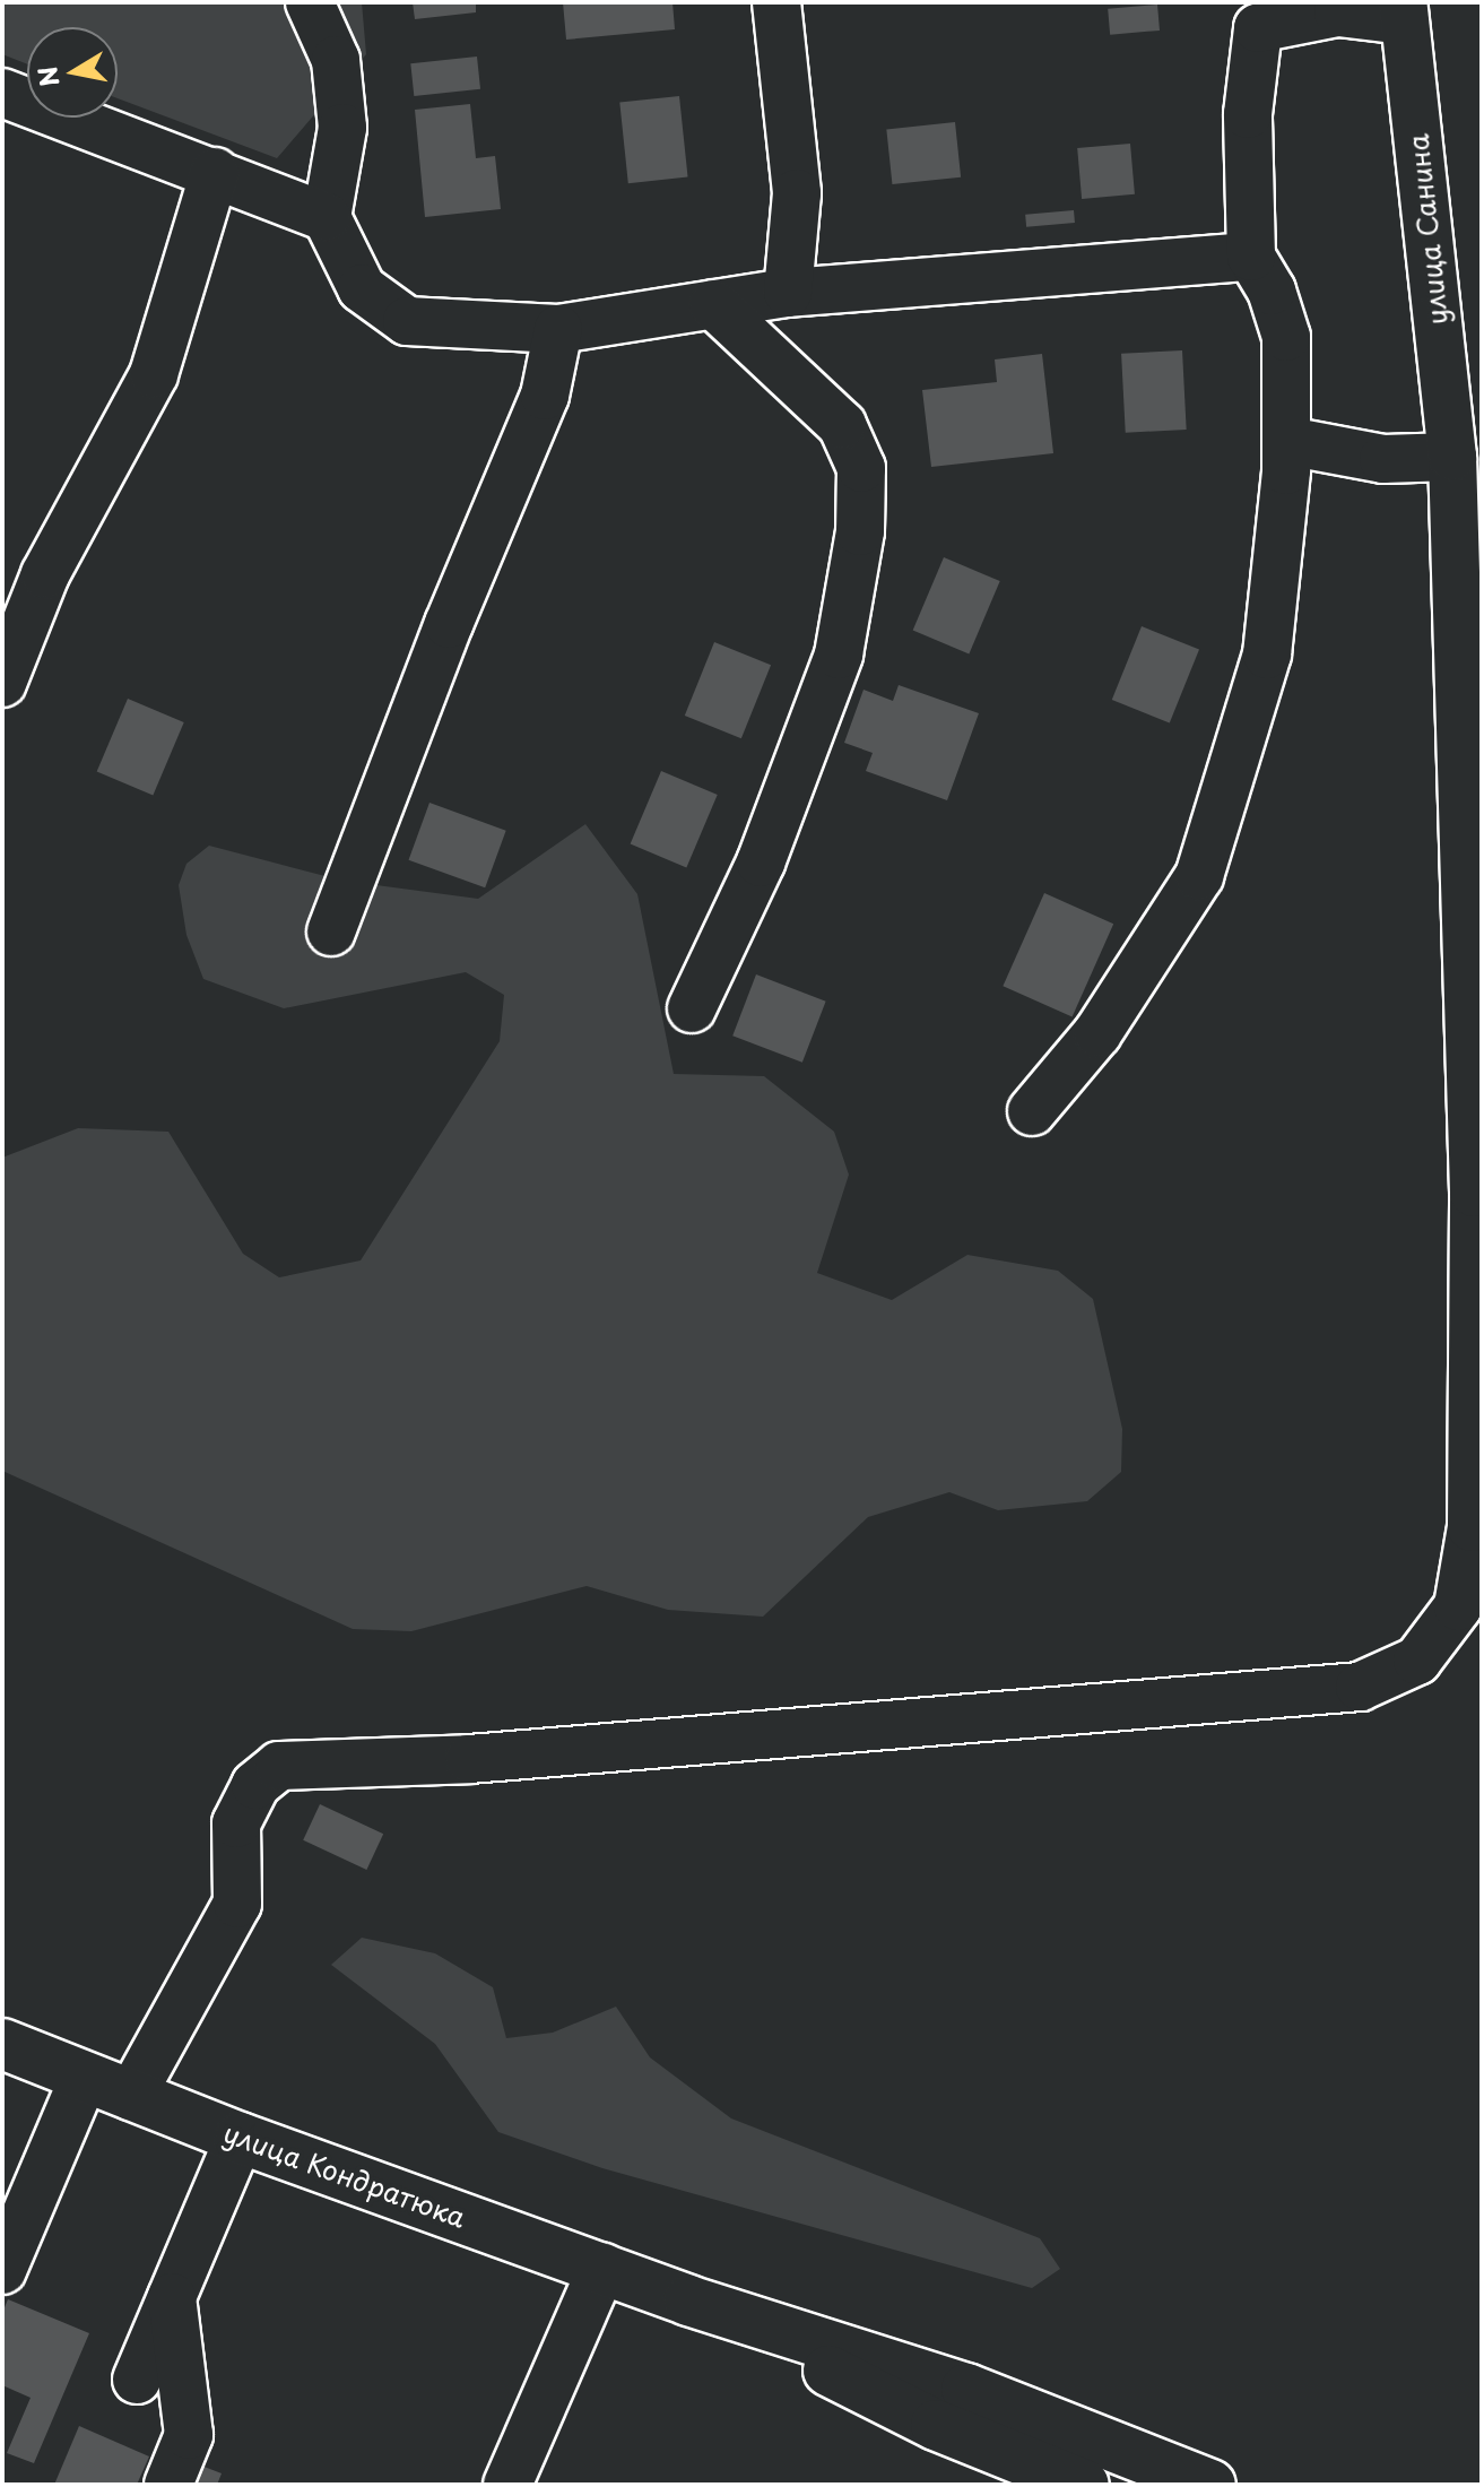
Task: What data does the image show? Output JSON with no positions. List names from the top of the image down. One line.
{"streets":{"main road":["улица Кондратюка"],"street":["улица Санина"]},"crossings":[["улица Санина","улица Кондратюка"]],"north":"left"}
